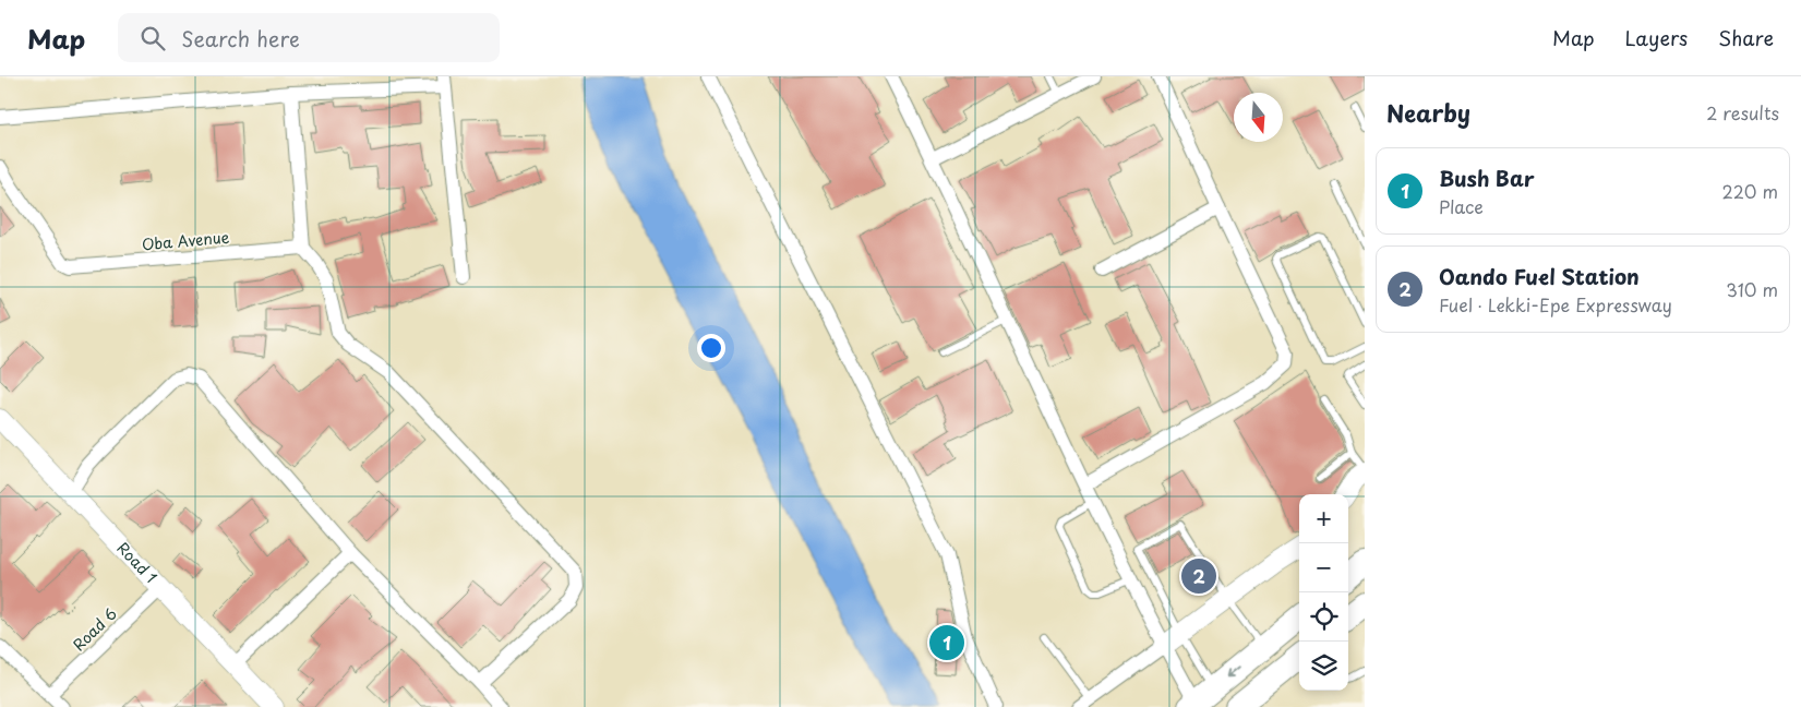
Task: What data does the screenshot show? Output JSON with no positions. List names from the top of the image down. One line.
{"streets":{"street":["Oba Avenue","Road 1","Road 6"]},"crossings":[["Road 1","Road 6"]],"north":"bottom","page":{"header":"Map","search":"Search here","nav":["Map","Layers","Share"],"heading":["Nearby","2 results"],"list":[{"mark":"1","name":"Bush Bar","note":"Place","value":"220 m"},{"mark":"2","name":"Oando Fuel Station","note":"Fuel · Lekki-Epe Expressway","value":"310 m"}],"map_buttons":["+","−"],"pins":["2","1"]}}
